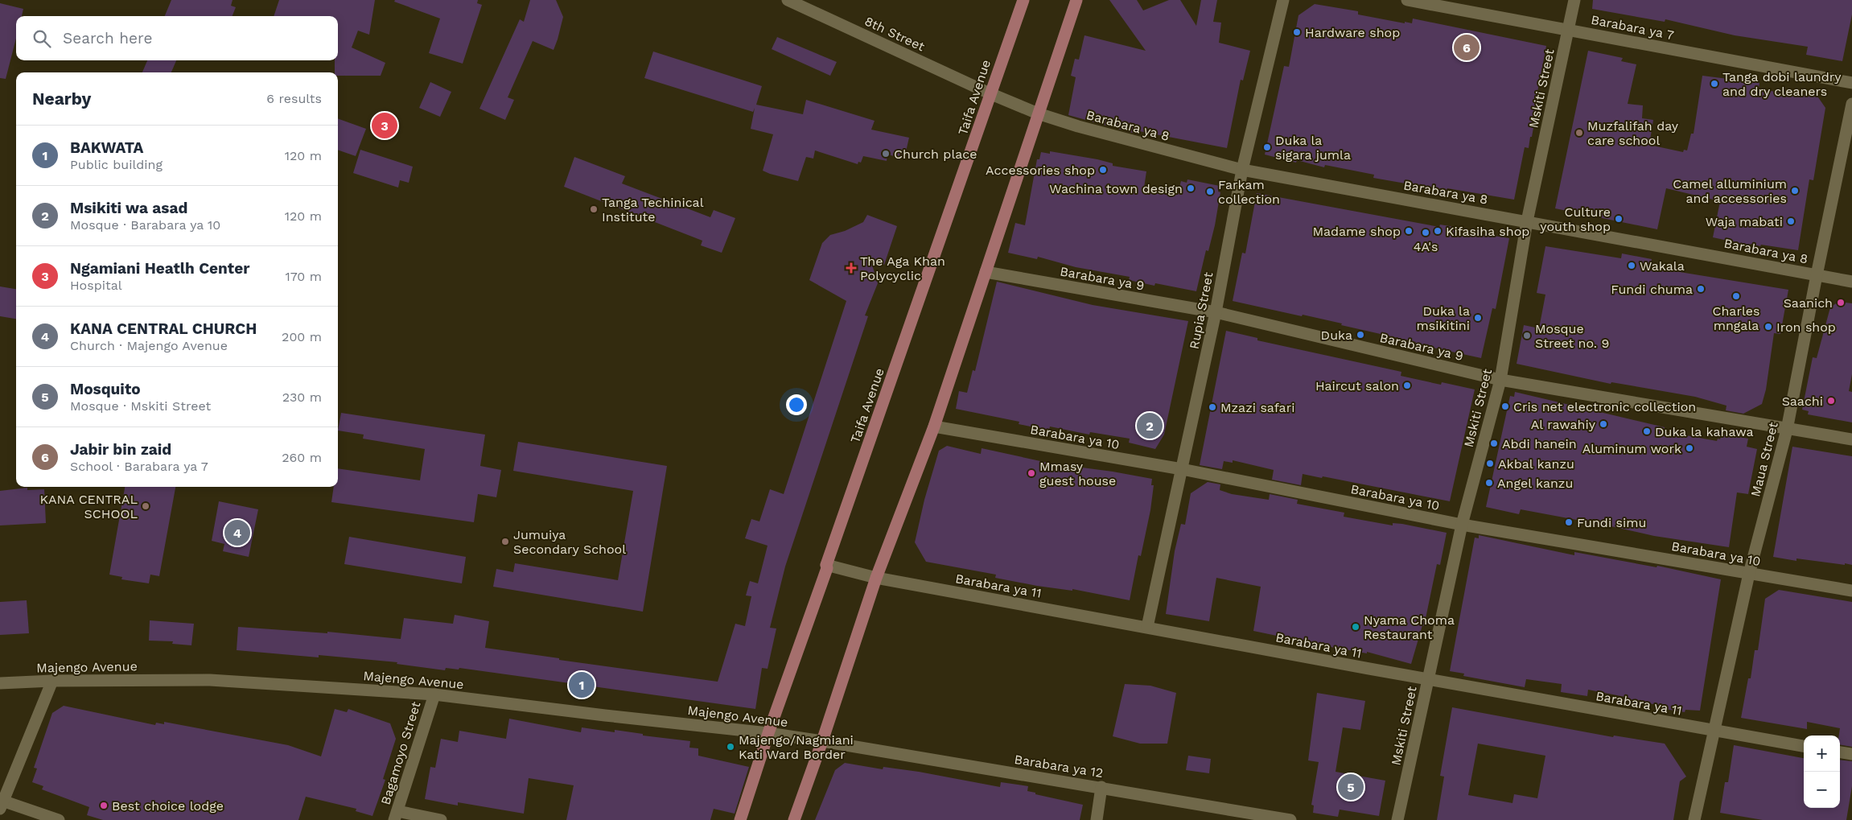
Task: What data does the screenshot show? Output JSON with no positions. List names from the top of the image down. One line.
{"streets":{"main road":["Taifa Avenue"],"street":["Barabara ya 7","8th Street","Mskiti Street","Barabara ya 8","Barabara ya 9","Rupia Street","Barabara ya 10","Maua Street","Barabara ya 11","Majengo Avenue","Bagamoyo Street","Barabara ya 12"]},"crossings":[["Barabara ya 7","Mskiti Street"],["8th Street","Taifa Avenue"],["8th Street","Barabara ya 8"],["Mskiti Street","Barabara ya 8"],["Mskiti Street","Barabara ya 9"],["Mskiti Street","Barabara ya 10"],["Mskiti Street","Barabara ya 11"],["Taifa Avenue","Barabara ya 11"],["Taifa Avenue","Majengo Avenue"],["Barabara ya 8","Rupia Street"],["Barabara ya 8","Maua Street"],["Barabara ya 9","Rupia Street"],["Barabara ya 9","Maua Street"],["Rupia Street","Barabara ya 10"],["Rupia Street","Barabara ya 11"],["Barabara ya 10","Maua Street"],["Maua Street","Barabara ya 11"],["Majengo Avenue","Bagamoyo Street"],["Majengo Avenue","Barabara ya 12"]],"places":{"other":["Hardware shop","Tanga dobi laundry and dry cleaners","Muzfalifah day care school","Duka la sigara jumla","Church place","Accessories shop","Wachina town design","Camel alluminium and accessories","Farkam collection","Tanga Techinical Institute","Culture youth shop","Waja mabati","Madame shop","Kifasiha shop","4A's","Wakala","Fundi chuma","Charles mngala","Saanich","Duka la msikitini","Iron shop","Duka","Mosque Street no. 9","Haircut salon","Saachi","Cris net electronic collection","Mzazi safari","Al rawahiy","Duka la kahawa","Abdi hanein","Aluminum work","Akbal kanzu","Mmasy guest house","Angel kanzu","KANA CENTRAL SCHOOL","Fundi simu","Jumuiya Secondary School","Nyama Choma Restaurant","Majengo/Nagmiani Kati Ward Border","Best choice lodge"],"health":["The Aga Khan Polycyclic"]},"page":{"search":"Search here","pins":["6","3","2","4","1","5"],"heading":["Nearby","6 results"],"list":[{"mark":"1","name":"BAKWATA","note":"Public building","value":"120 m"},{"mark":"2","name":"Msikiti wa asad","note":"Mosque · Barabara ya 10","value":"120 m"},{"mark":"3","name":"Ngamiani Heatlh Center","note":"Hospital","value":"170 m"},{"mark":"4","name":"KANA CENTRAL CHURCH","note":"Church · Majengo Avenue","value":"200 m"},{"mark":"5","name":"Mosquito","note":"Mosque · Mskiti Street","value":"230 m"},{"mark":"6","name":"Jabir bin zaid","note":"School · Barabara ya 7","value":"260 m"}],"map_buttons":["+","−"]}}
